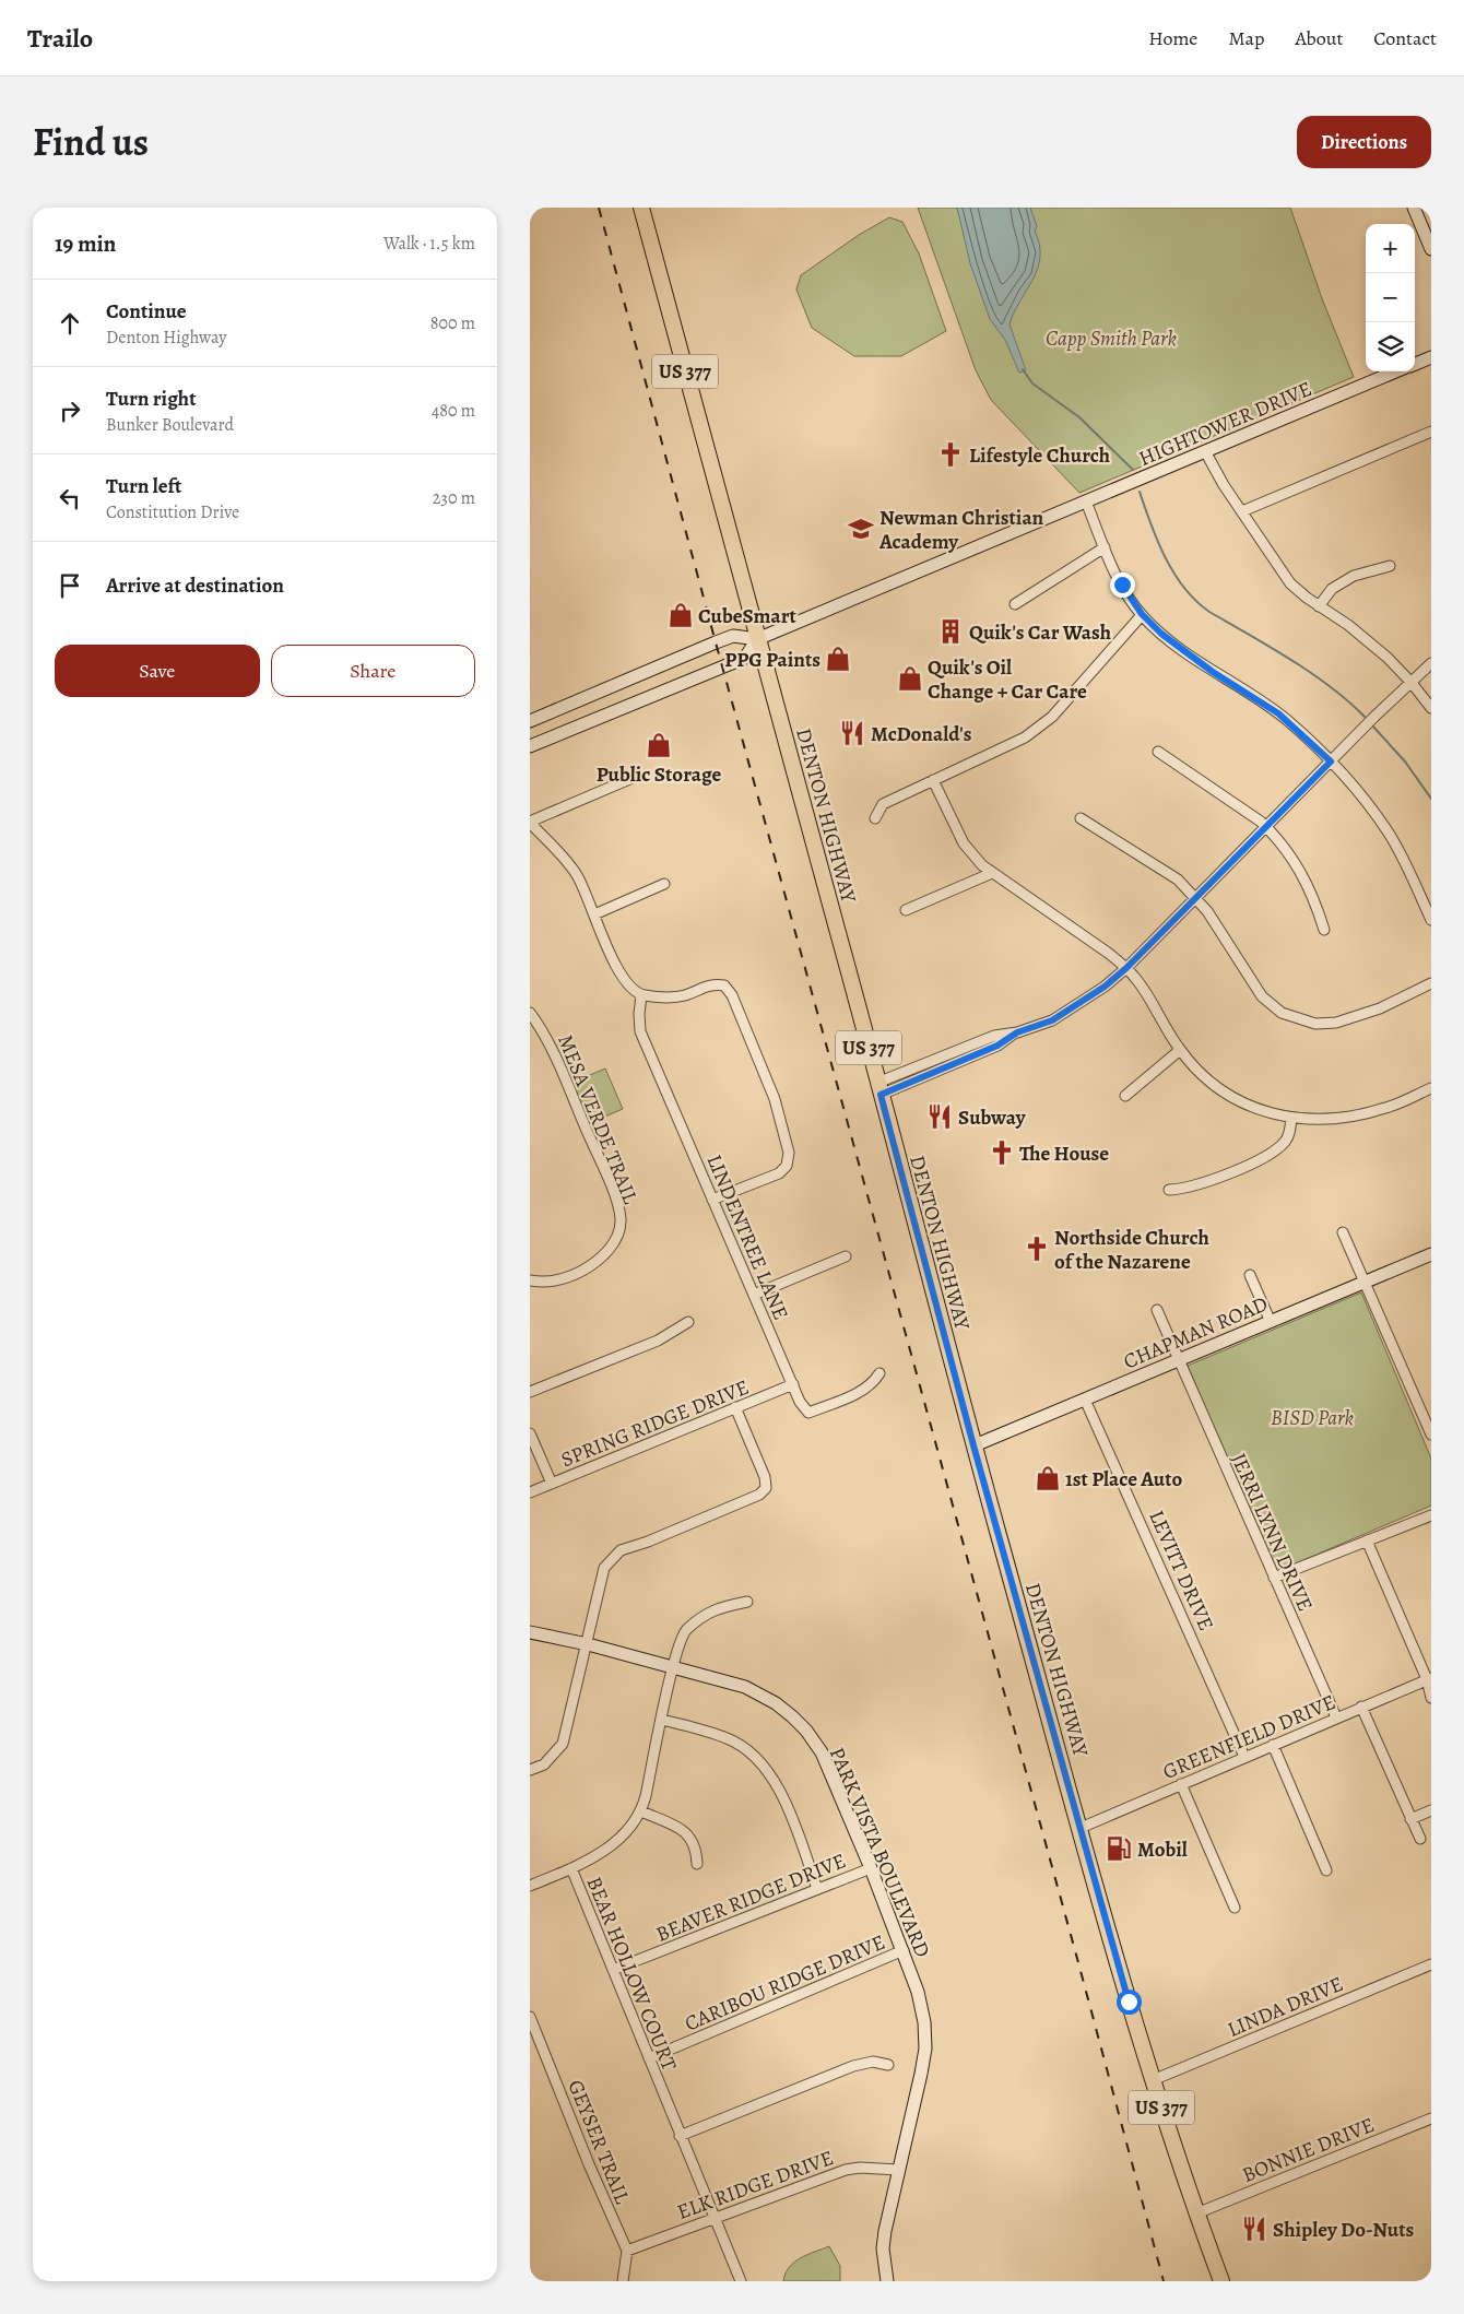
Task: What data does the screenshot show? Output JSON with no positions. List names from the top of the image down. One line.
{"streets":{"main road":["US 377","DENTON HIGHWAY"],"street":["HIGHTOWER DRIVE","MESA VERDE TRAIL","LINDENTREE LANE","CHAPMAN ROAD","SPRING RIDGE DRIVE","JERRI LYNN DRIVE","LEVITT DRIVE","GREENFIELD DRIVE","PARK VISTA BOULEVARD","BEAVER RIDGE DRIVE","BEAR HOLLOW COURT","CARIBOU RIDGE DRIVE","LINDA DRIVE","GEYSER TRAIL","BONNIE DRIVE","ELK RIDGE DRIVE"]},"crossings":[["HIGHTOWER DRIVE","DENTON HIGHWAY"],["DENTON HIGHWAY","CHAPMAN ROAD"],["DENTON HIGHWAY","GREENFIELD DRIVE"],["DENTON HIGHWAY","LINDA DRIVE"],["DENTON HIGHWAY","BONNIE DRIVE"],["LINDENTREE LANE","SPRING RIDGE DRIVE"],["CHAPMAN ROAD","JERRI LYNN DRIVE"],["CHAPMAN ROAD","LEVITT DRIVE"],["JERRI LYNN DRIVE","GREENFIELD DRIVE"],["LEVITT DRIVE","GREENFIELD DRIVE"],["PARK VISTA BOULEVARD","BEAVER RIDGE DRIVE"],["PARK VISTA BOULEVARD","BEAR HOLLOW COURT"],["PARK VISTA BOULEVARD","CARIBOU RIDGE DRIVE"],["PARK VISTA BOULEVARD","ELK RIDGE DRIVE"],["BEAVER RIDGE DRIVE","BEAR HOLLOW COURT"],["BEAR HOLLOW COURT","CARIBOU RIDGE DRIVE"],["BEAR HOLLOW COURT","ELK RIDGE DRIVE"],["GEYSER TRAIL","ELK RIDGE DRIVE"]],"parks":["Capp Smith Park","BISD Park"],"places":{"church":["Lifestyle Church","The House","Northside Church of the Nazarene"],"school or university":["Newman Christian Academy"],"shop":["CubeSmart","PPG Paints","Quik's Oil Change + Car Care","Public Storage","1st Place Auto"],"building":["Quik's Car Wash"],"restaurant":["McDonald's","Subway","Shipley Do-Nuts"],"fuel station":["Mobil"]},"page":{"header":"Trailo","nav":["Home","Map","About","Contact"],"title":"Find us","buttons":["Directions",["Save","Share"]],"heading":["19 min","Walk · 1.5 km"],"map_buttons":["+","−"],"list":[["Continue","Denton Highway","800 m"],["Turn right","Bunker Boulevard","480 m"],["Turn left","Constitution Drive","230 m"],"Arrive at destination"]}}
